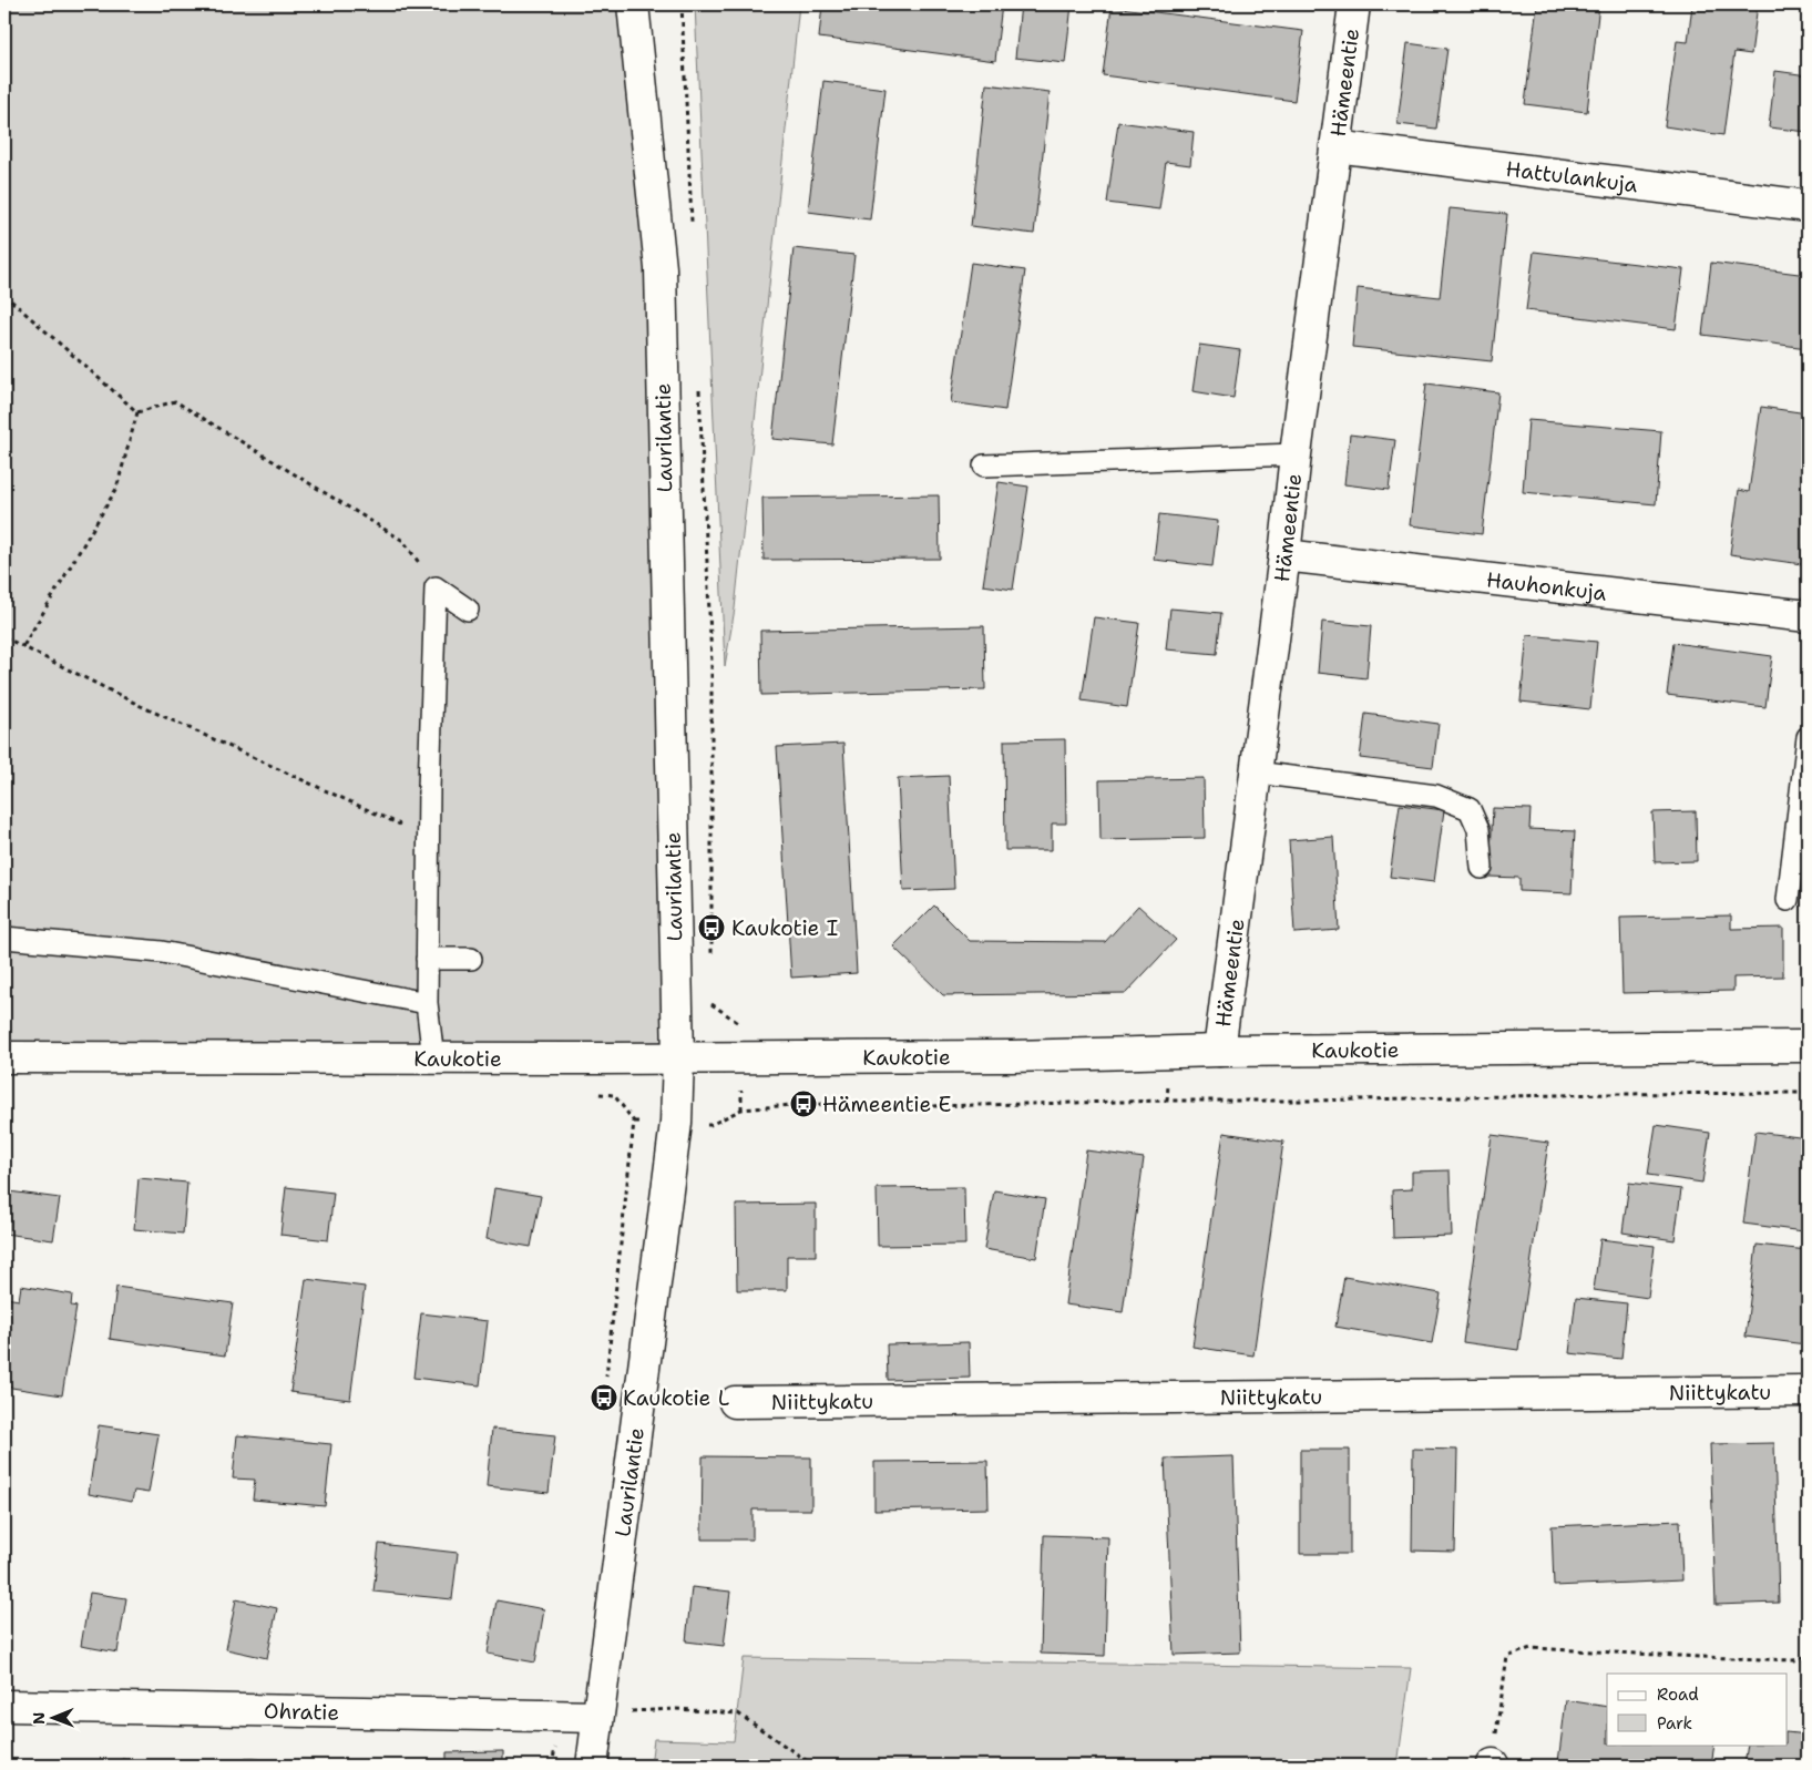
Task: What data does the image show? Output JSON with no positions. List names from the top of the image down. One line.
{"streets":{"street":["Hämeentie","Hattulankuja","Laurilantie","Hauhonkuja","Kaukotie","Niittykatu","Ohratie"]},"crossings":[["Hämeentie","Hattulankuja"],["Hämeentie","Hauhonkuja"],["Hämeentie","Kaukotie"],["Laurilantie","Kaukotie"],["Laurilantie","Ohratie"]],"places":{"bus stop":["Kaukotie I","Hämeentie E","Kaukotie L"]},"legend":["Road","Park"],"north":"left"}
